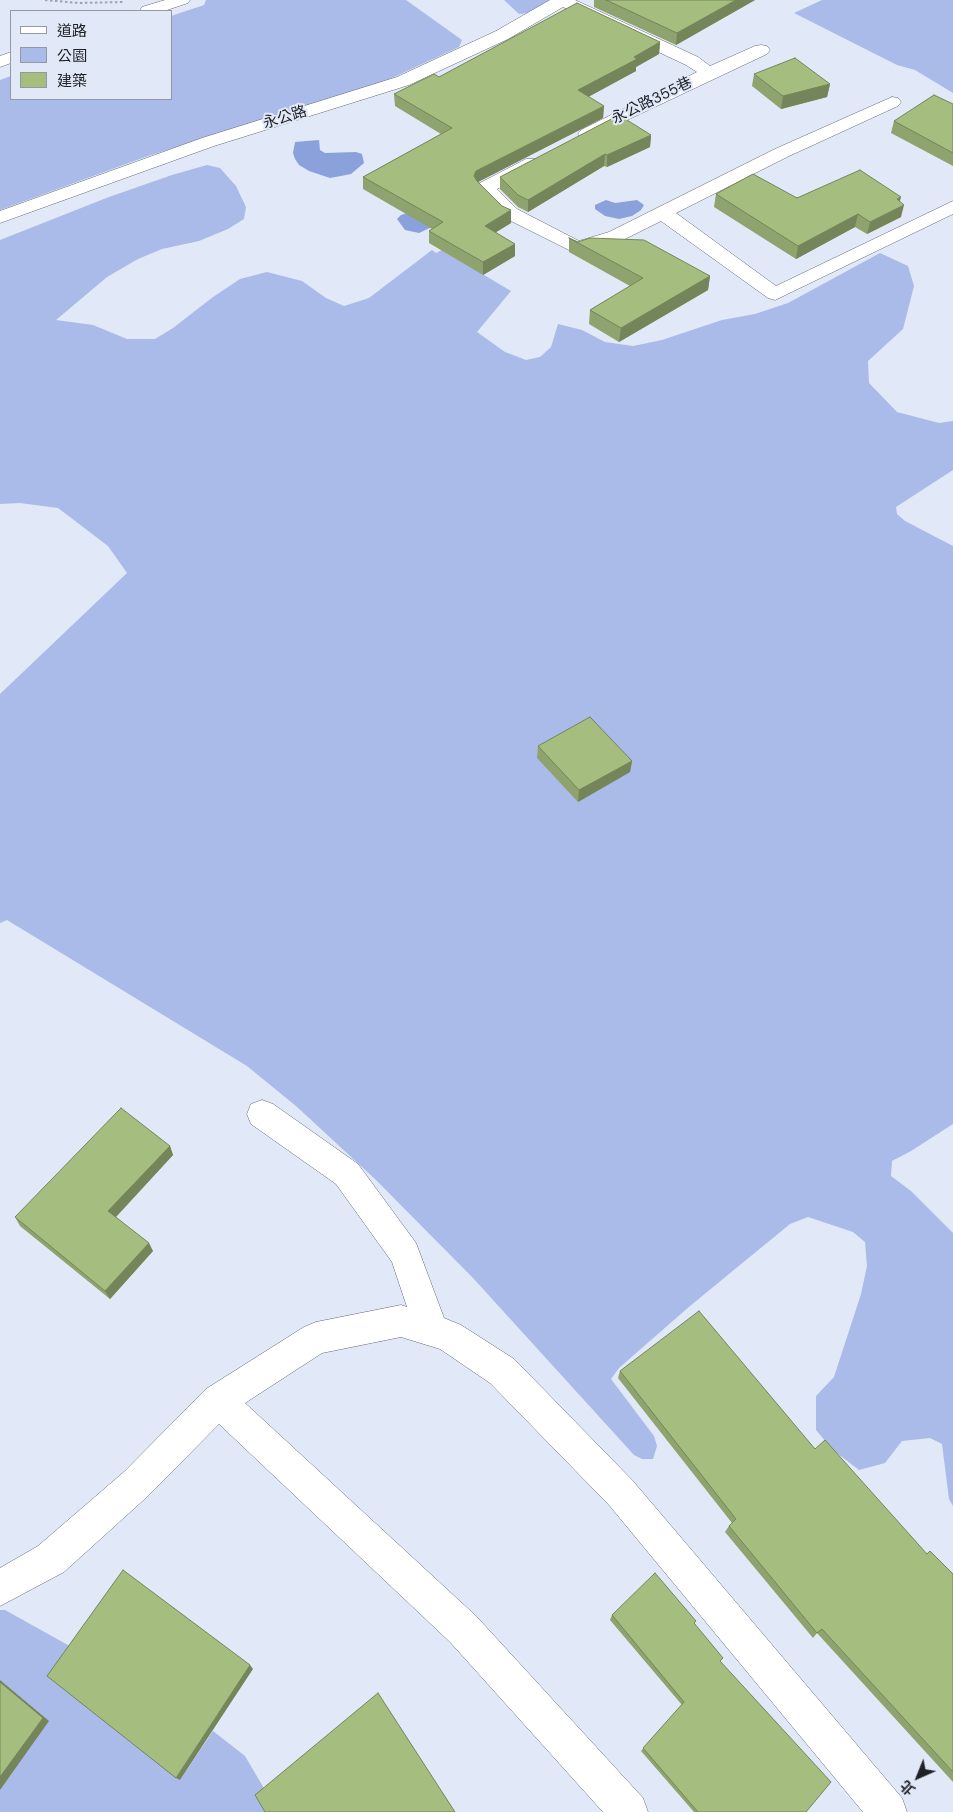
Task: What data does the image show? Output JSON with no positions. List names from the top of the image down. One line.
{"streets":{"lane":["永公路355巷","永公路"]},"crossings":[["永公路355巷","永公路"]],"legend":["道路","公園","建築"],"north":"bottom left"}
